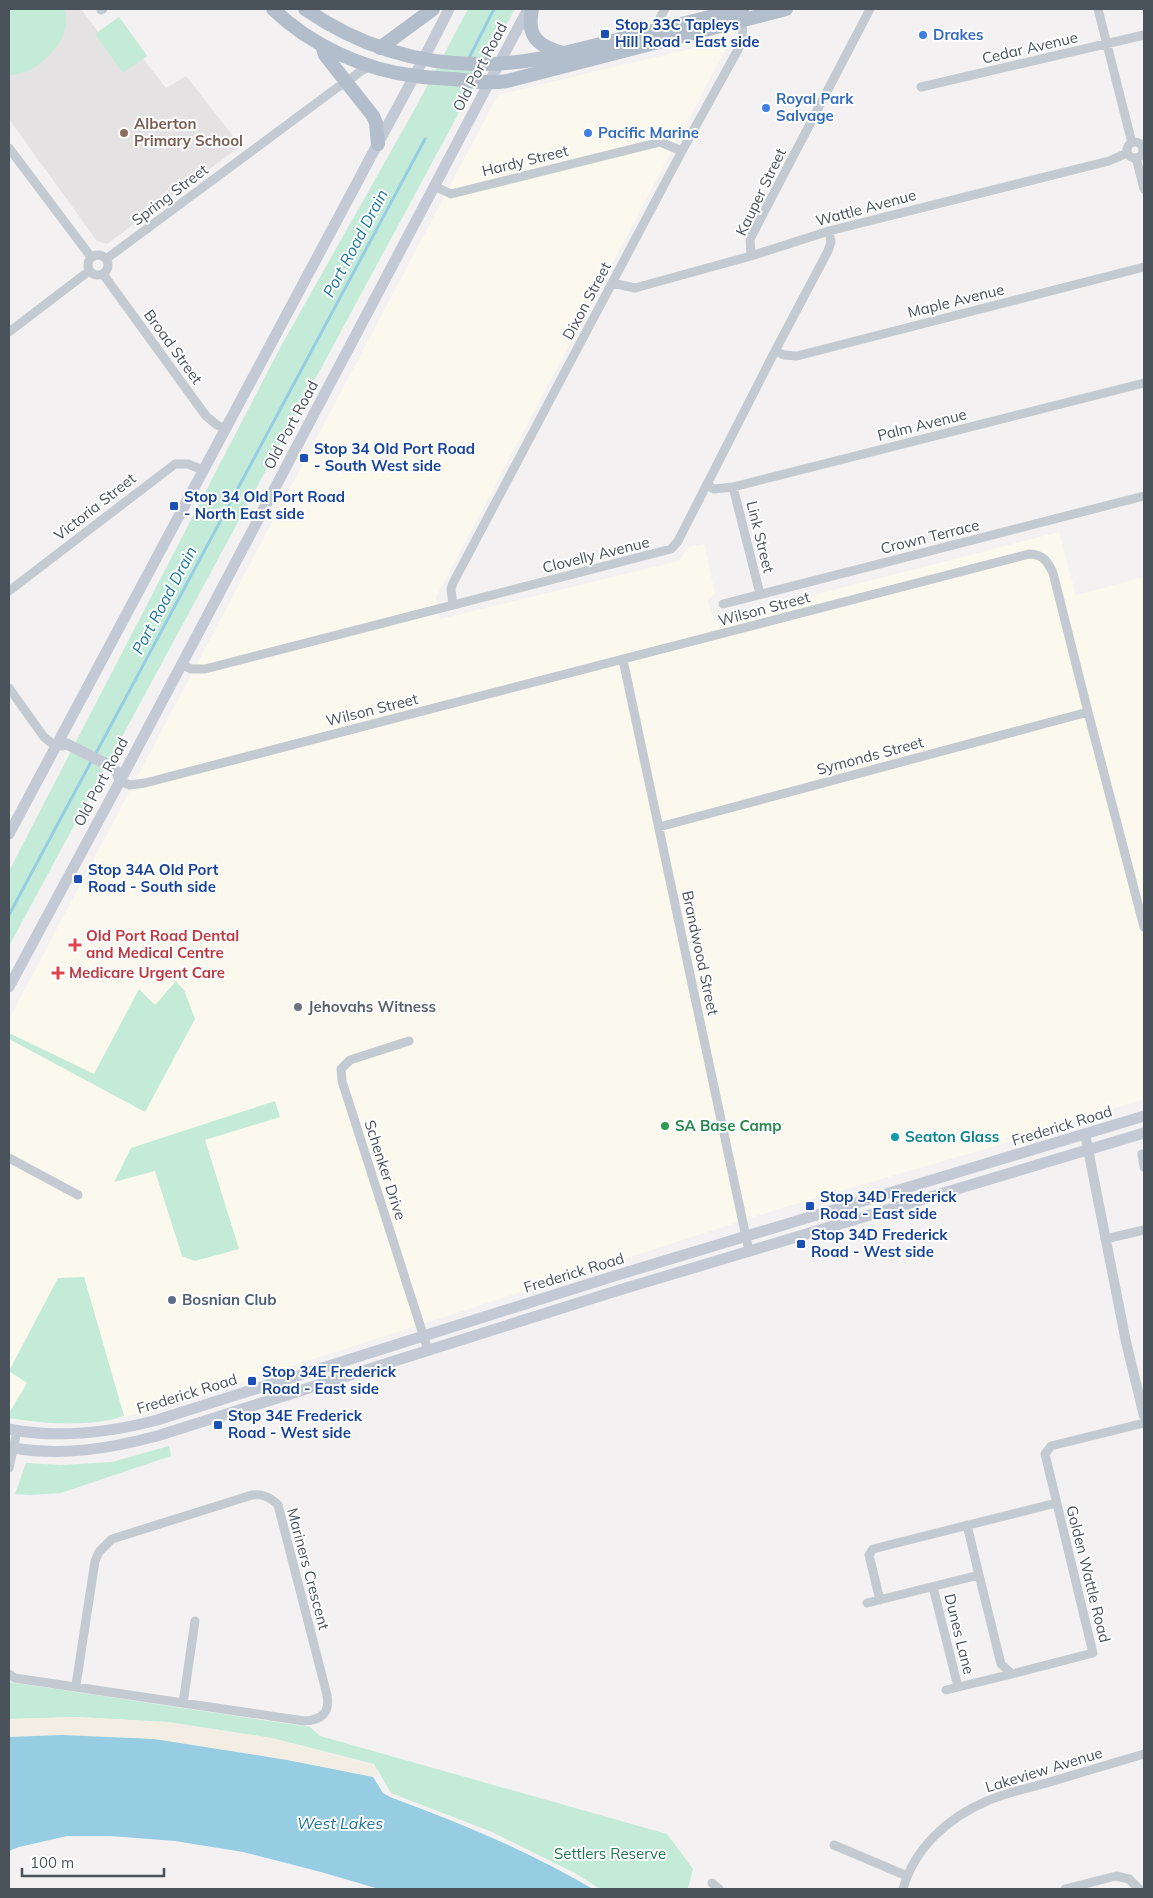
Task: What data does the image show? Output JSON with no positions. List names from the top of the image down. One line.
{"streets":{"main road":["Old Port Road","Frederick Road"],"street":["Cedar Avenue","Hardy Street","Kauper Street","Spring Street","Wattle Avenue","Dixon Street","Maple Avenue","Broad Street","Palm Avenue","Victoria Street","Link Street","Crown Terrace","Clovelly Avenue","Wilson Street","Symonds Street","Brandwood Street","Schenker Drive","Mariners Crescent","Golden Wattle Road","Dunes Lane","Lakeview Avenue"]},"crossings":[["Old Port Road","Hardy Street"],["Old Port Road","Clovelly Avenue"],["Old Port Road","Wilson Street"],["Hardy Street","Dixon Street"],["Kauper Street","Wattle Avenue"],["Spring Street","Broad Street"],["Wattle Avenue","Dixon Street"],["Wattle Avenue","Clovelly Avenue"],["Dixon Street","Clovelly Avenue"],["Maple Avenue","Clovelly Avenue"],["Palm Avenue","Link Street"],["Palm Avenue","Clovelly Avenue"],["Link Street","Crown Terrace"],["Wilson Street","Symonds Street"],["Wilson Street","Brandwood Street"],["Symonds Street","Brandwood Street"],["Brandwood Street","Frederick Road"],["Frederick Road","Schenker Drive"]],"water":["Port Road Drain","West Lakes"],"parks":["Settlers Reserve"],"places":{"transit":["Stop 33C Tapleys Hill Road - East side","Stop 34 Old Port Road - South West side","Stop 34 Old Port Road - North East side","Stop 34A Old Port Road - South side","Stop 34D Frederick Road - East side","Stop 34D Frederick Road - West side","Stop 34E Frederick Road - East side","Stop 34E Frederick Road - West side"],"other":["Drakes","Royal Park Salvage","Alberton Primary School","Pacific Marine","Jehovahs Witness","SA Base Camp","Seaton Glass","Bosnian Club"],"health":["Old Port Road Dental and Medical Centre","Medicare Urgent Care"]},"scale_bar":"100 m"}
